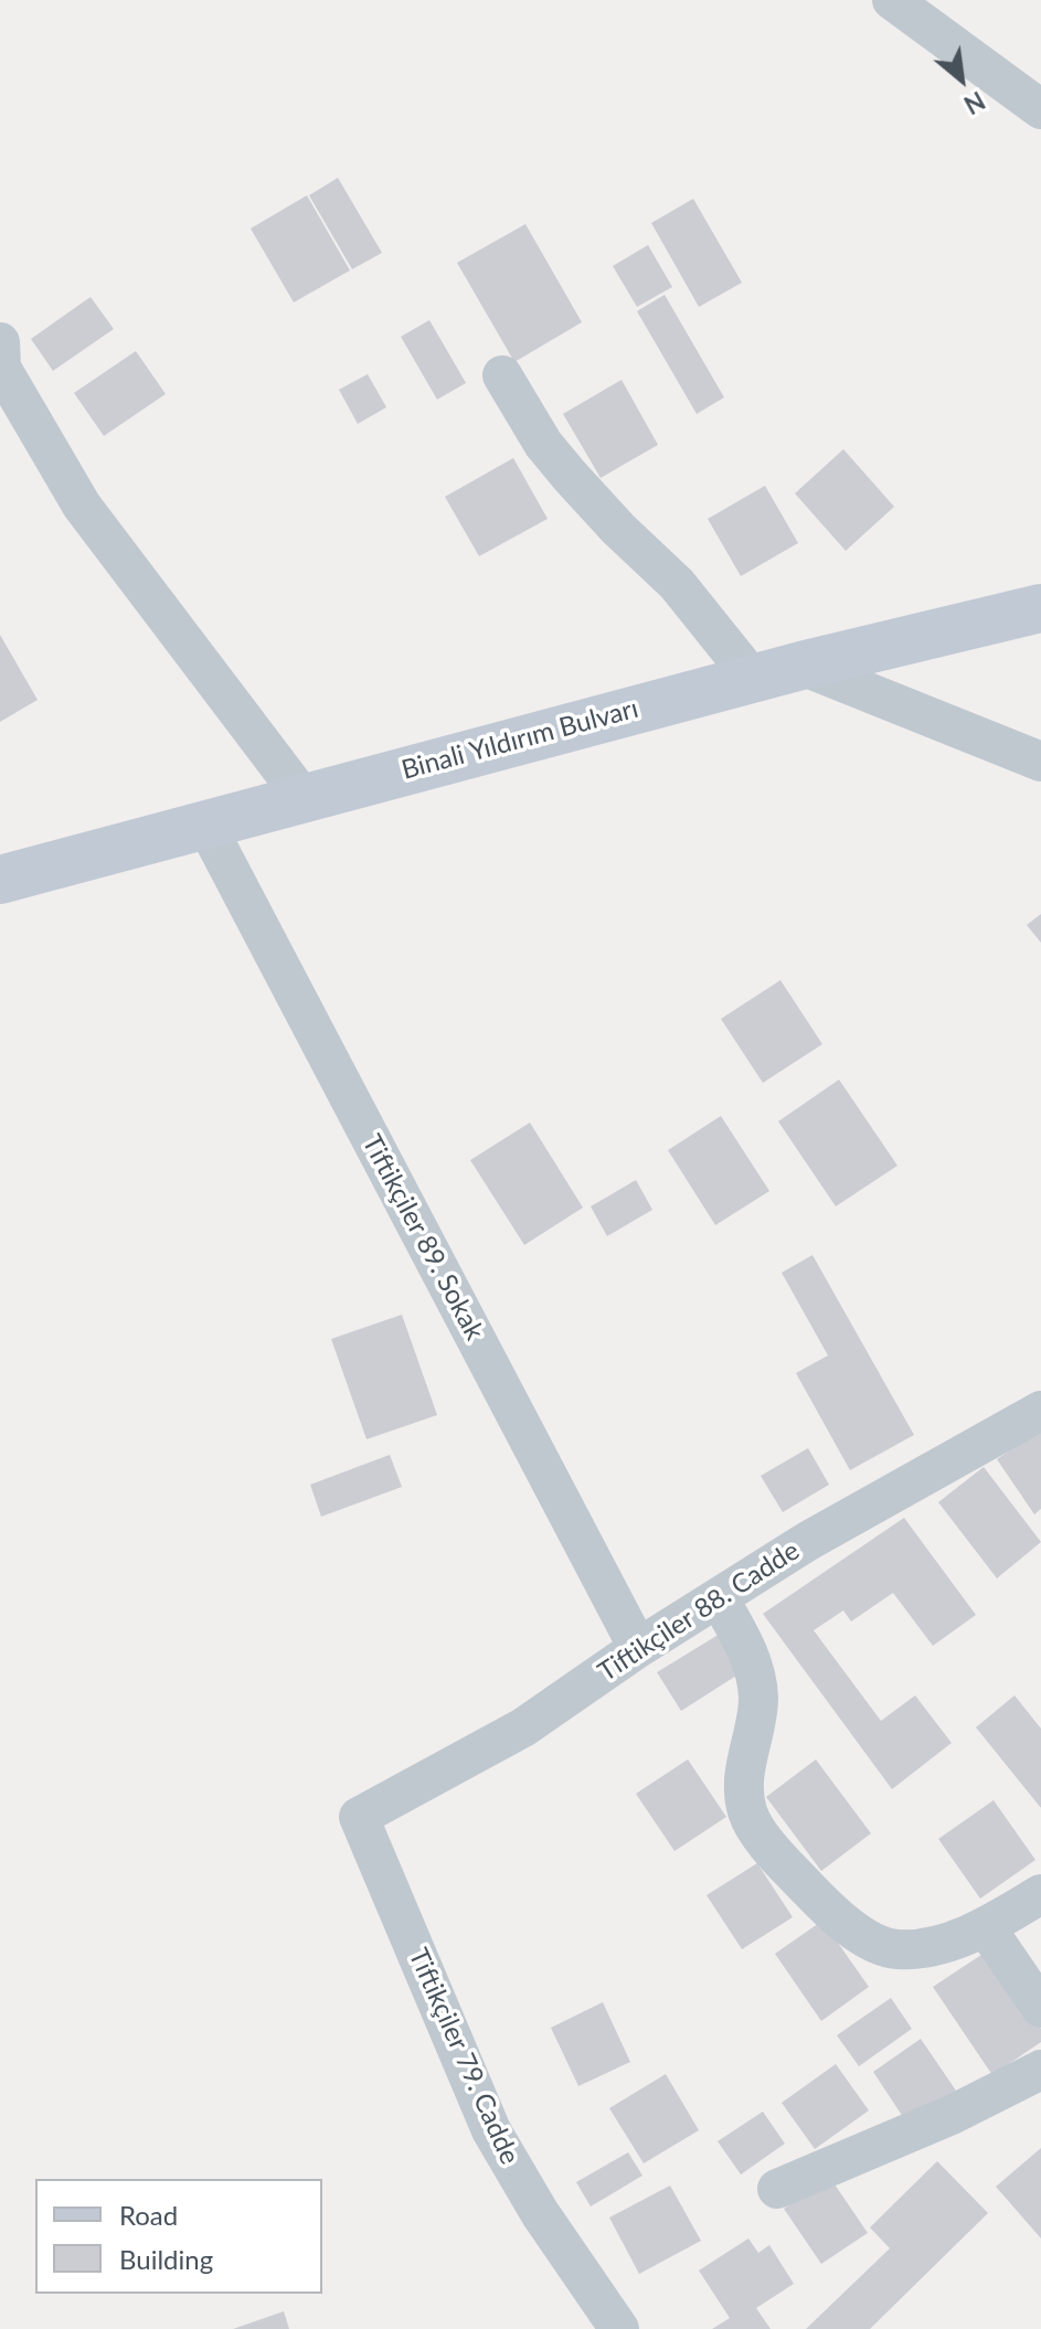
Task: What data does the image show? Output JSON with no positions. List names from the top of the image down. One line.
{"streets":{"main road":["Binali Yıldırım Bulvarı"],"street":["Tiftikçiler 89. Sokak","Tiftikçiler 88. Cadde","Tiftikçiler 79. Cadde"]},"crossings":[["Binali Yıldırım Bulvarı","Tiftikçiler 89. Sokak"],["Tiftikçiler 89. Sokak","Tiftikçiler 88. Cadde"],["Tiftikçiler 88. Cadde","Tiftikçiler 79. Cadde"]],"legend":["Road","Building"],"north":"bottom right"}
